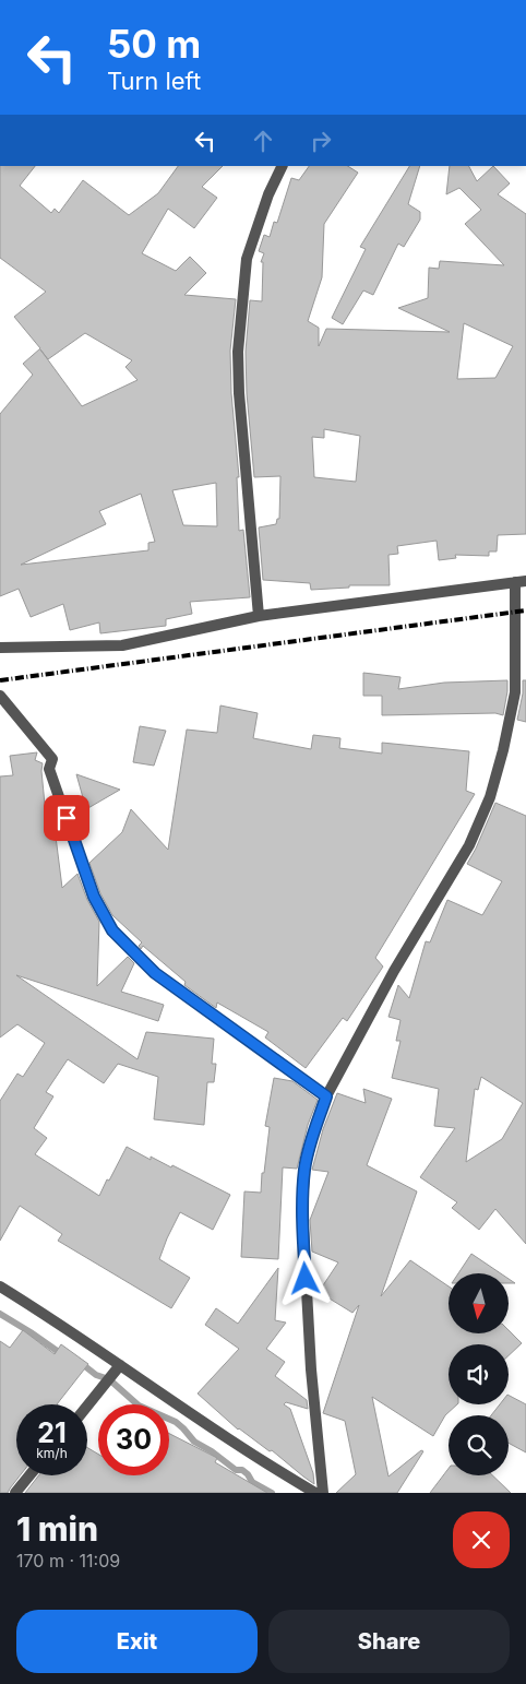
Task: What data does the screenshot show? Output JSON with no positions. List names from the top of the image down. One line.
{"north":"bottom","page":{"turn":["50 m","Turn left"],"speed":"21 km/h","limit":"30","heading":["1 min","170 m · 11:09"],"buttons":["Exit","Share"]}}
